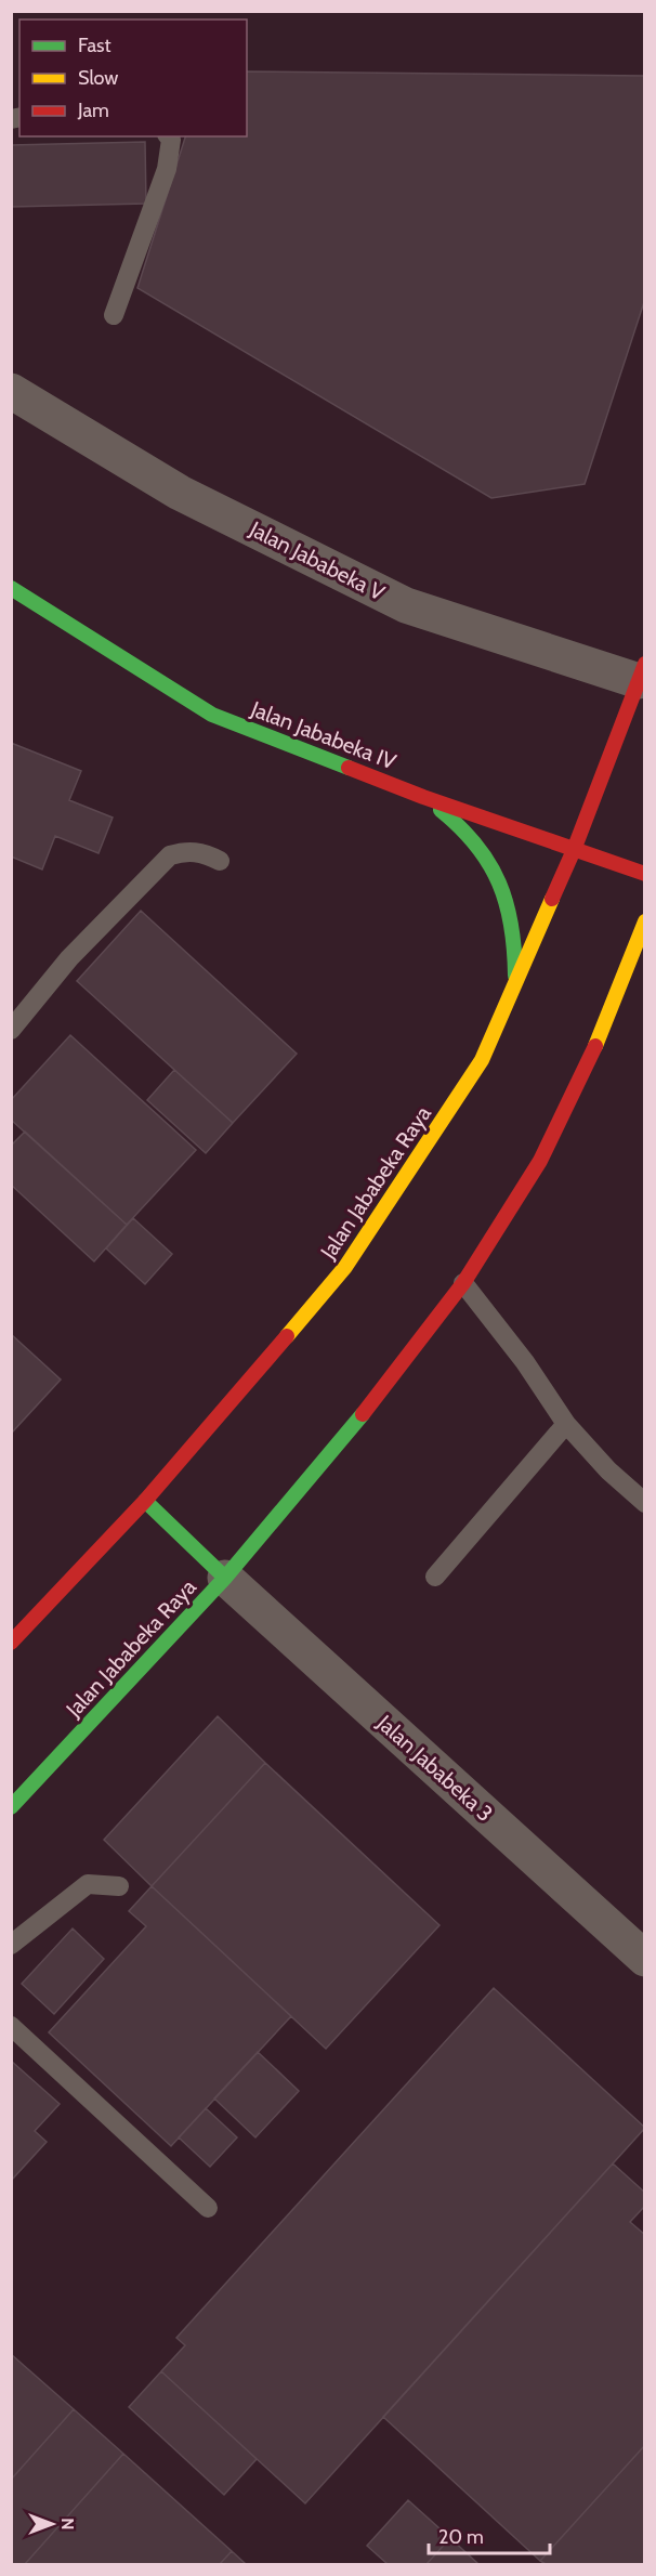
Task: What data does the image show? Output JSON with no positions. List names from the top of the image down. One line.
{"streets":{"main road":["Jalan Jababeka IV","Jalan Jababeka Raya"],"street":["Jalan Jababeka V","Jalan Jababeka 3"]},"crossings":[["Jalan Jababeka V","Jalan Jababeka Raya"],["Jalan Jababeka IV","Jalan Jababeka Raya"],["Jalan Jababeka Raya","Jalan Jababeka 3"]],"legend":["Fast","Slow","Jam"],"scale_bar":"20 m","north":"right"}
